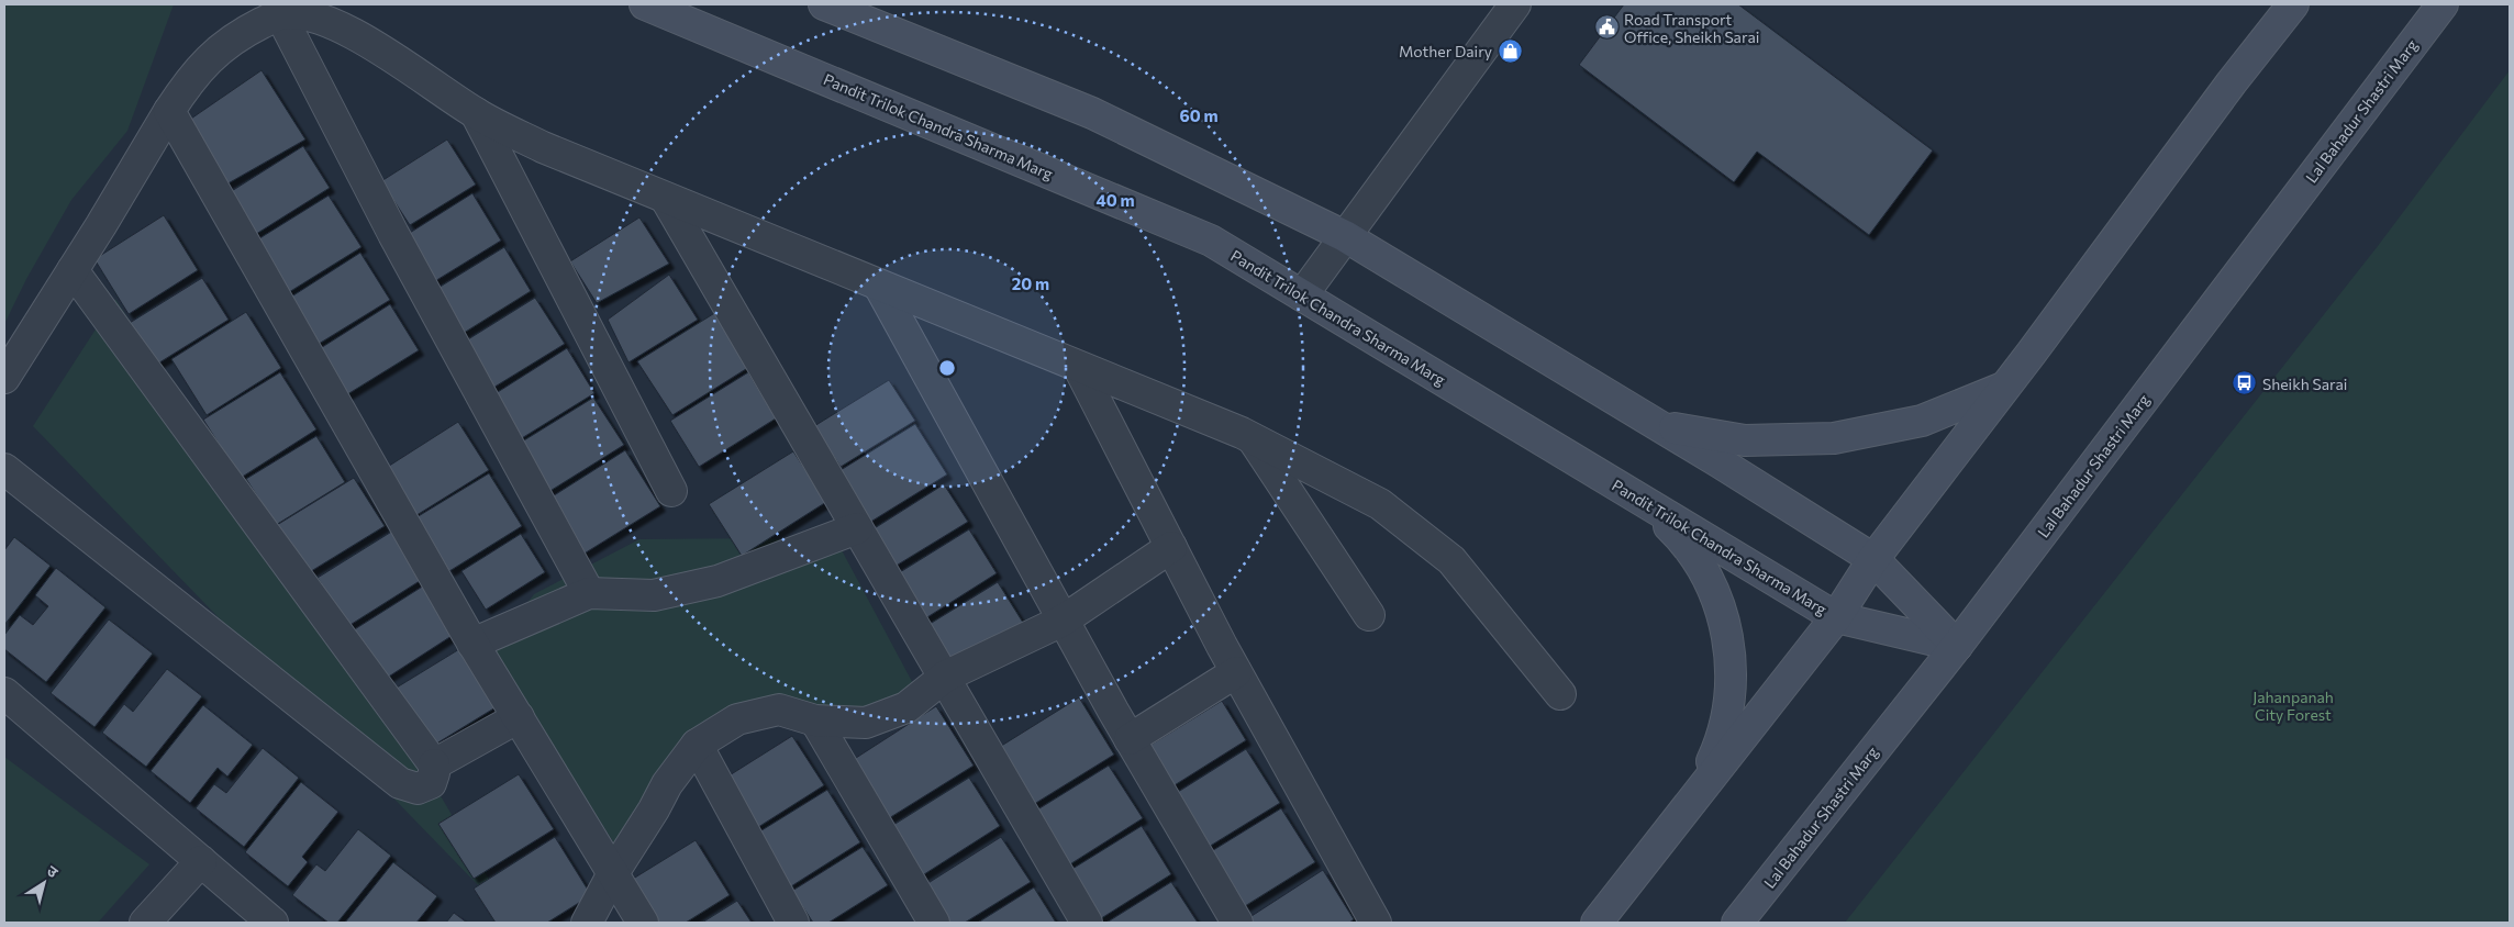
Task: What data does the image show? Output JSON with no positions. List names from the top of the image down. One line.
{"streets":{"main road":["Lal Bahadur Shastri Marg","Pandit Trilok Chandra Sharma Marg"]},"crossings":[["Lal Bahadur Shastri Marg","Pandit Trilok Chandra Sharma Marg"]],"parks":["Jahanpanah City Forest"],"places":{"public building":["Road Transport Office, Sheikh Sarai"],"shop":["Mother Dairy"],"bus stop":["Sheikh Sarai"]},"north":"top right","rings":["60 m","40 m","20 m"]}
